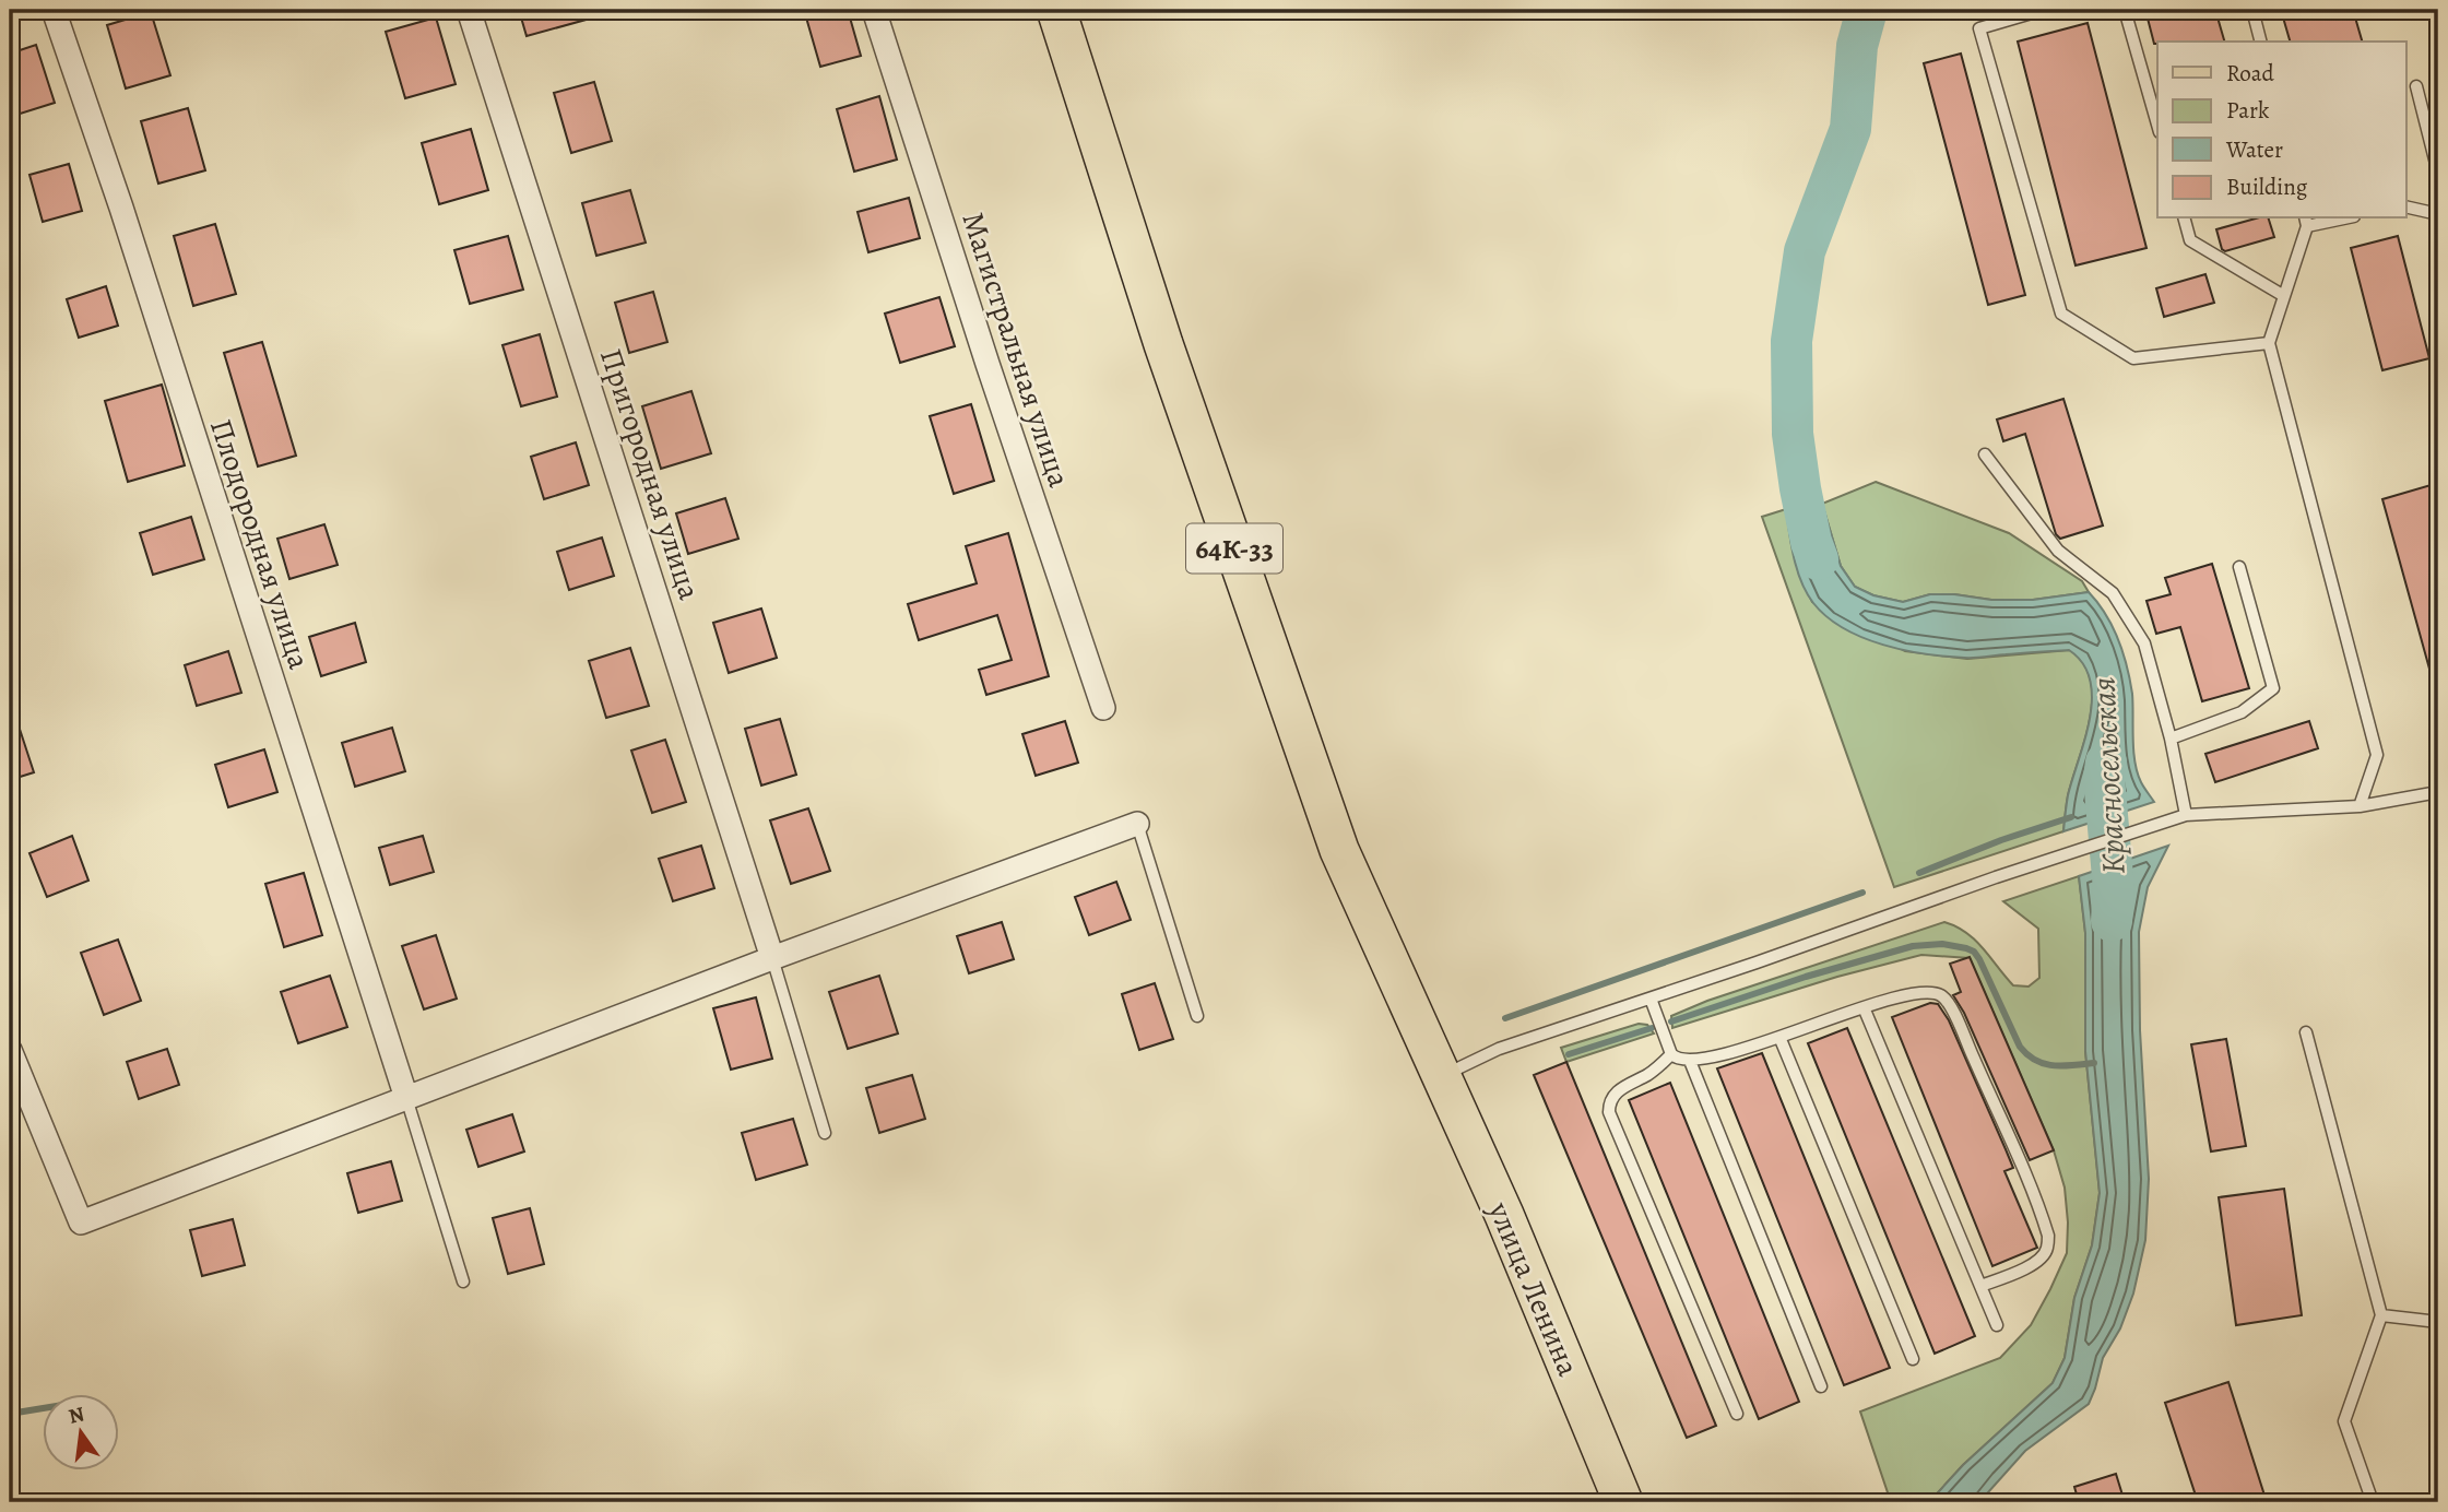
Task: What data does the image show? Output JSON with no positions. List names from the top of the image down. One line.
{"streets":{"main road":["64К-33","улица Ленина"],"street":["Магистральная улица","Пригородная улица","Плодородная улица"]},"crossings":[["64К-33","улица Ленина"]],"water":["Красносельская"],"legend":["Road","Park","Water","Building"],"north":"top"}
